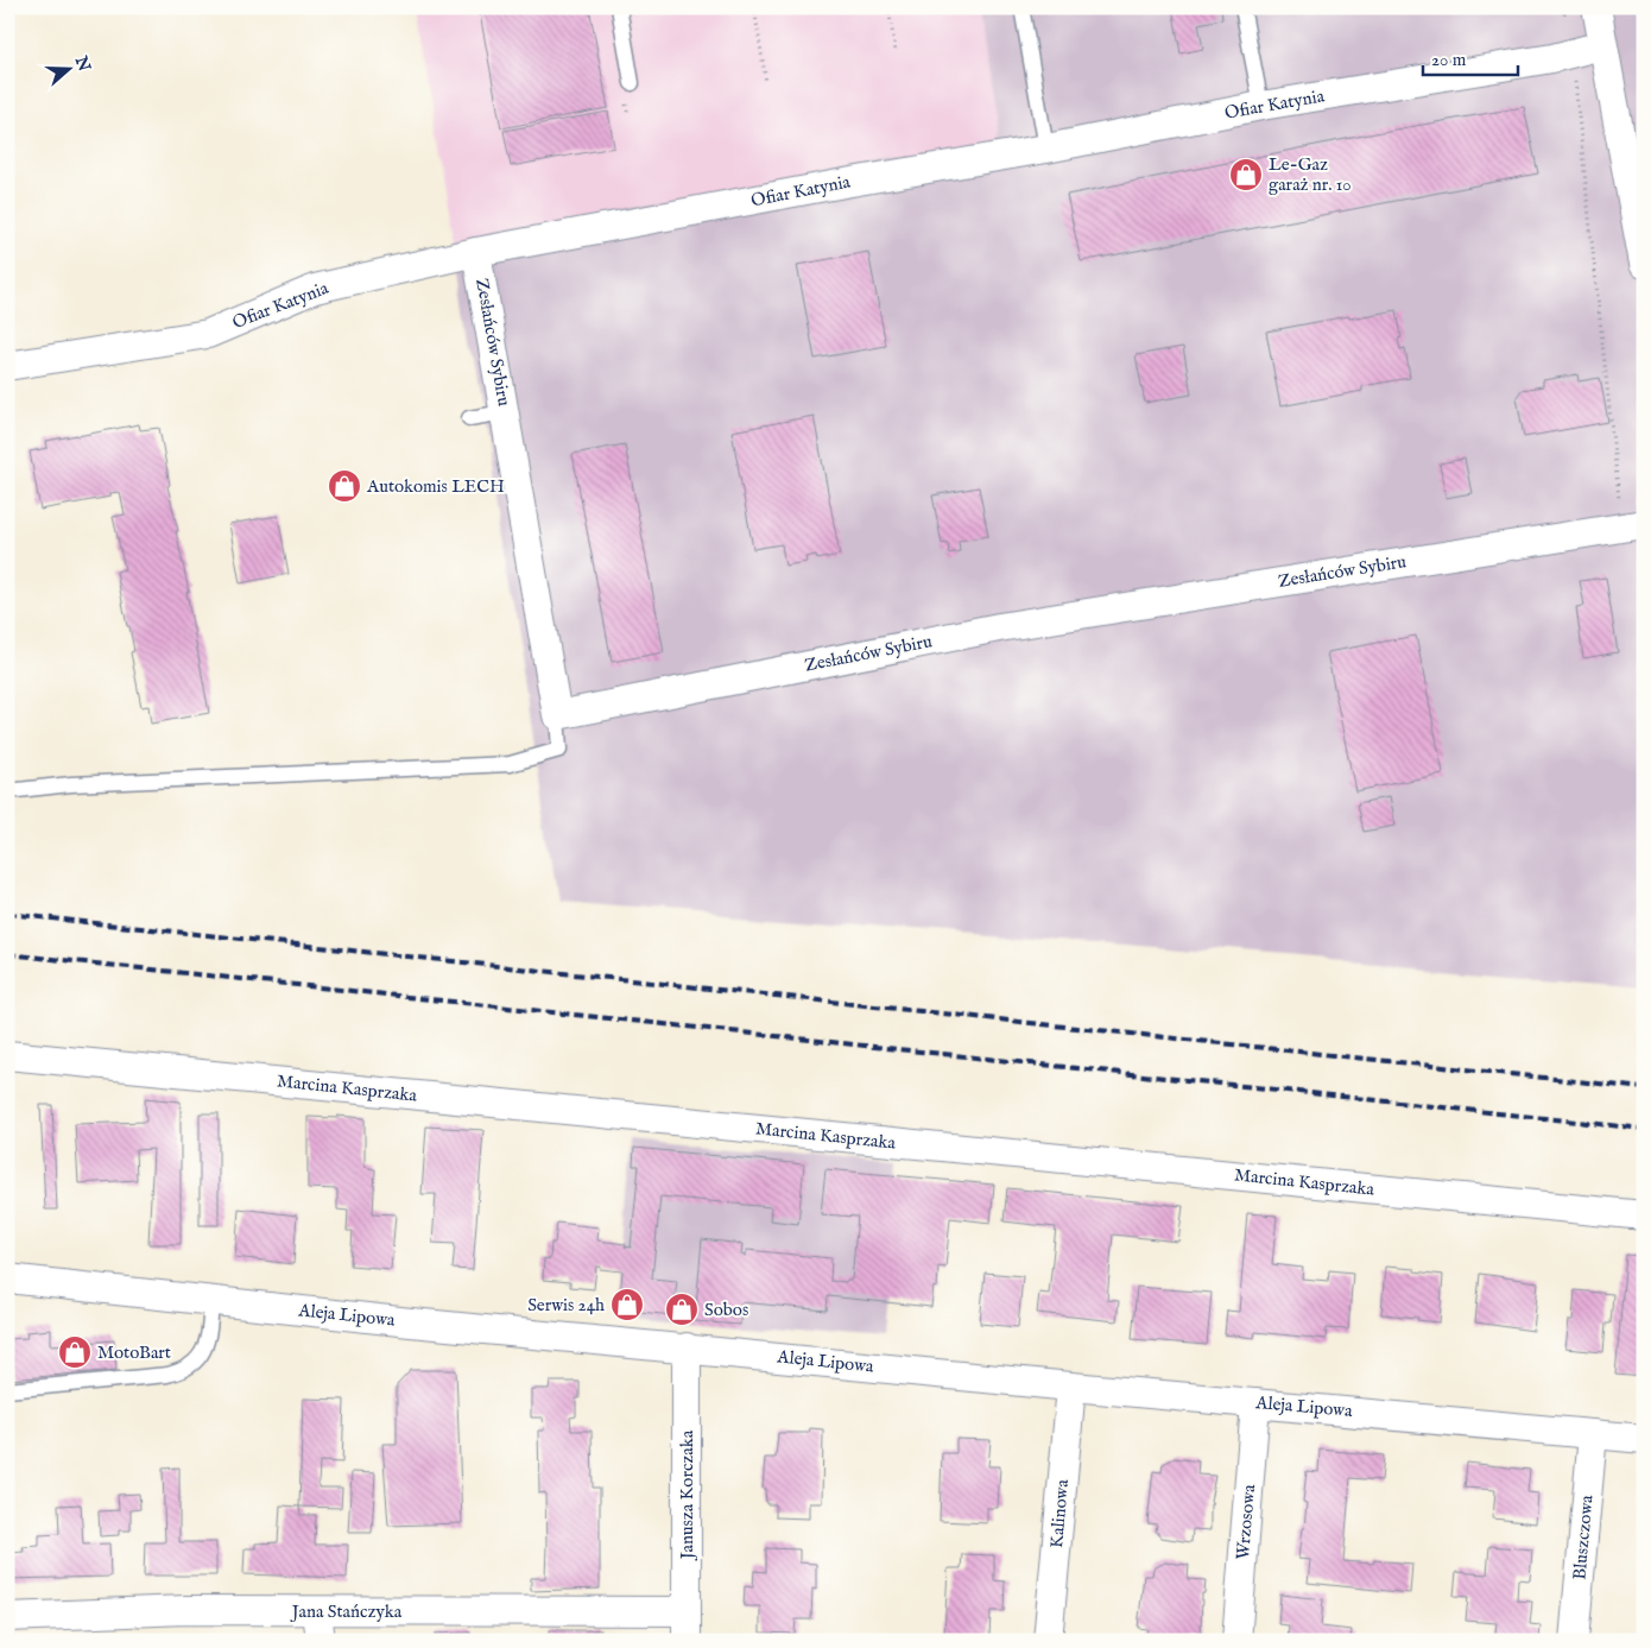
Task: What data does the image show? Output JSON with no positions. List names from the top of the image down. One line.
{"streets":{"street":["Ofiar Katynia","Zesłańców Sybiru","Marcina Kasprzaka","Aleja Lipowa","Janusza Korczaka","Kalinowa","Wrzosowa","Bluszczowa","Jana Stańczyka"]},"crossings":[["Ofiar Katynia","Zesłańców Sybiru"],["Aleja Lipowa","Janusza Korczaka"],["Aleja Lipowa","Kalinowa"],["Aleja Lipowa","Wrzosowa"],["Aleja Lipowa","Bluszczowa"],["Janusza Korczaka","Jana Stańczyka"]],"places":{"shop":["Le-Gaz garaż nr. 10","Autokomis LECH","Serwis 24h","Sobos","MotoBart"]},"scale_bar":"20 m","north":"right"}
